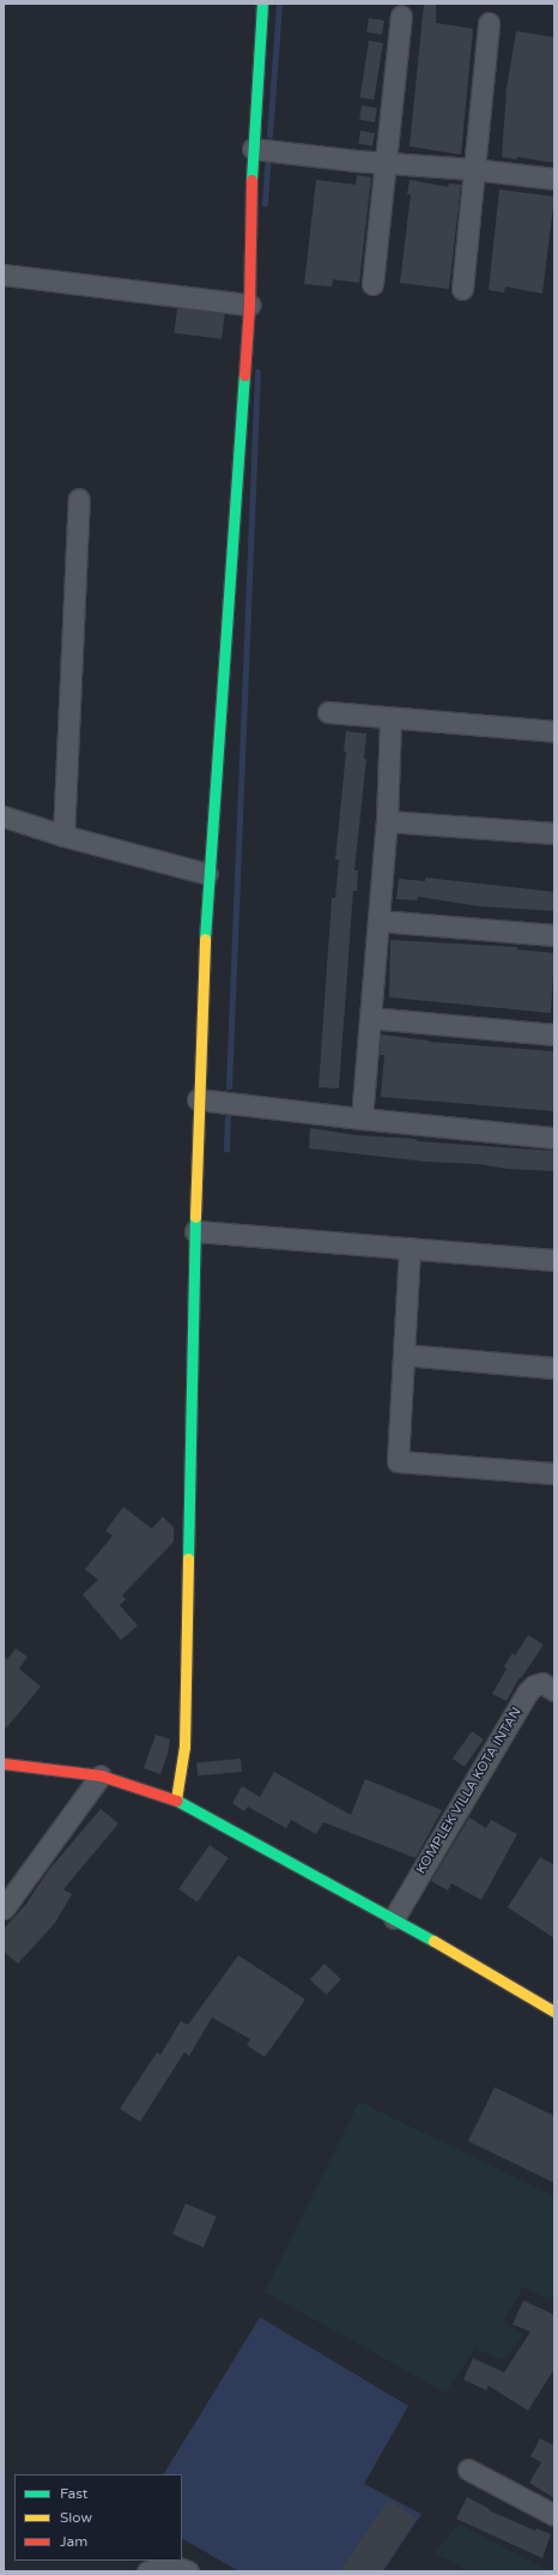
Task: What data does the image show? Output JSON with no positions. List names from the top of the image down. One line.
{"streets":{"street":["KOMPLEK VILLA KOTA INTAN"]},"legend":["Fast","Slow","Jam"]}
